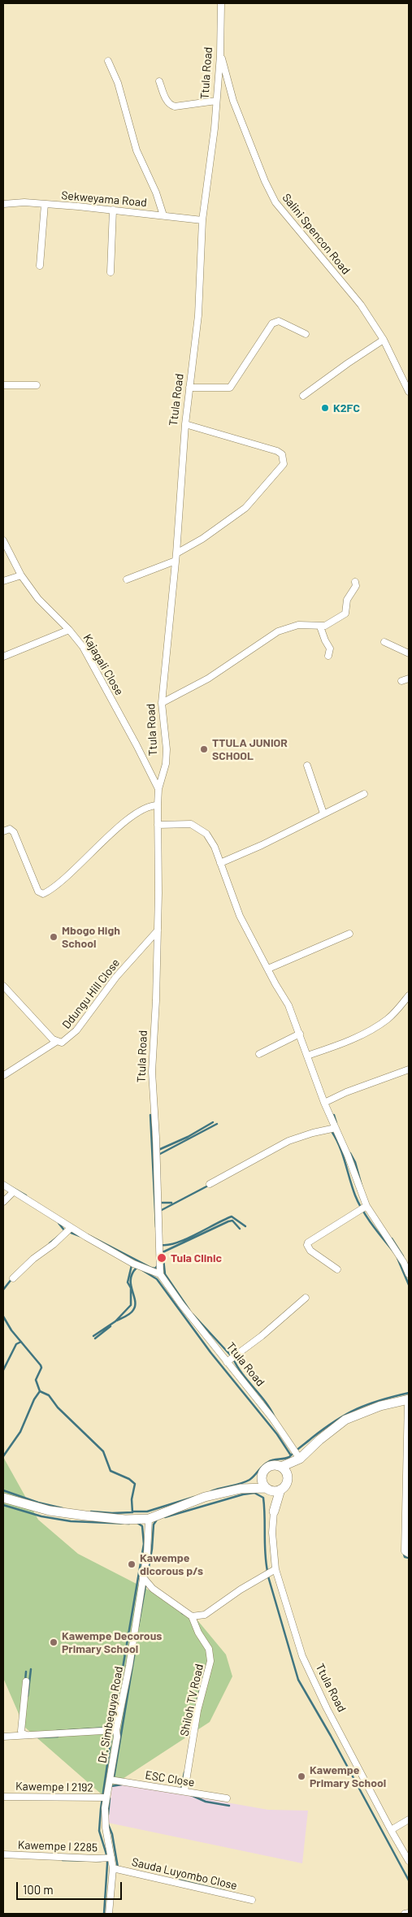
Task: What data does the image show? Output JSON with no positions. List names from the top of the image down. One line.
{"streets":{"street":["Ttula Road","Sekweyama Road","Salini Spencon Road","Kajagali Close","Ddungu Hill Close","Shiloh TV Road","Dr. Simbeguya Road","ESC Close","Kawempe I 2192","Kawempe I 2285","Sauda Luyombo Close"]},"crossings":[["Ttula Road","Sekweyama Road"],["Ttula Road","Salini Spencon Road"],["Ttula Road","Kajagali Close"],["Ttula Road","Ddungu Hill Close"],["Ttula Road","Shiloh TV Road"],["Ttula Road","Dr. Simbeguya Road"],["Shiloh TV Road","Dr. Simbeguya Road"],["Shiloh TV Road","ESC Close"],["Dr. Simbeguya Road","ESC Close"],["Dr. Simbeguya Road","Kawempe I 2192"],["Dr. Simbeguya Road","Kawempe I 2285"],["Dr. Simbeguya Road","Sauda Luyombo Close"]],"places":["K2FC","TTULA JUNIOR SCHOOL","Mbogo High School","Tula Clinic","Kawempe dicorous p/s","Kawempe Decorous Primary School","Kawempe Primary School"],"scale_bar":"100 m"}
